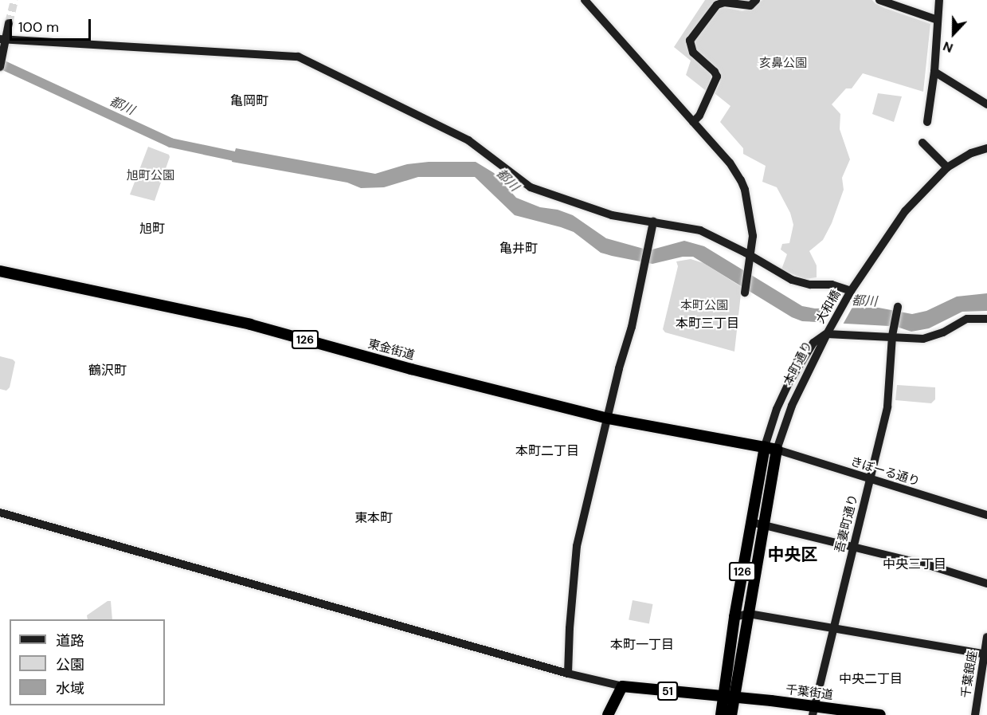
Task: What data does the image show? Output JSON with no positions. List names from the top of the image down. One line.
{"streets":{"highway":["126","東金街道","本町通り","51","千葉街道"],"street":["大和橋","きぼーる通り","吾妻町通り","千葉銀座"]},"crossings":[["大和橋","本町通り"],["126","本町通り"],["126","51"],["126","千葉街道"],["東金街道","本町通り"],["東金街道","きぼーる通り"],["本町通り","きぼーる通り"],["本町通り","51"],["本町通り","千葉街道"],["きぼーる通り","吾妻町通り"],["吾妻町通り","千葉街道"],["51","千葉街道"]],"districts":["亀岡町","旭町","亀井町","本町三丁目","鶴沢町","本町二丁目","東本町","中央区","中央三丁目","本町一丁目","中央二丁目"],"water":["都川"],"parks":["亥鼻公園","旭町公園","本町公園"],"legend":["道路","公園","水域"],"scale_bar":"100 m","north":"bottom"}
